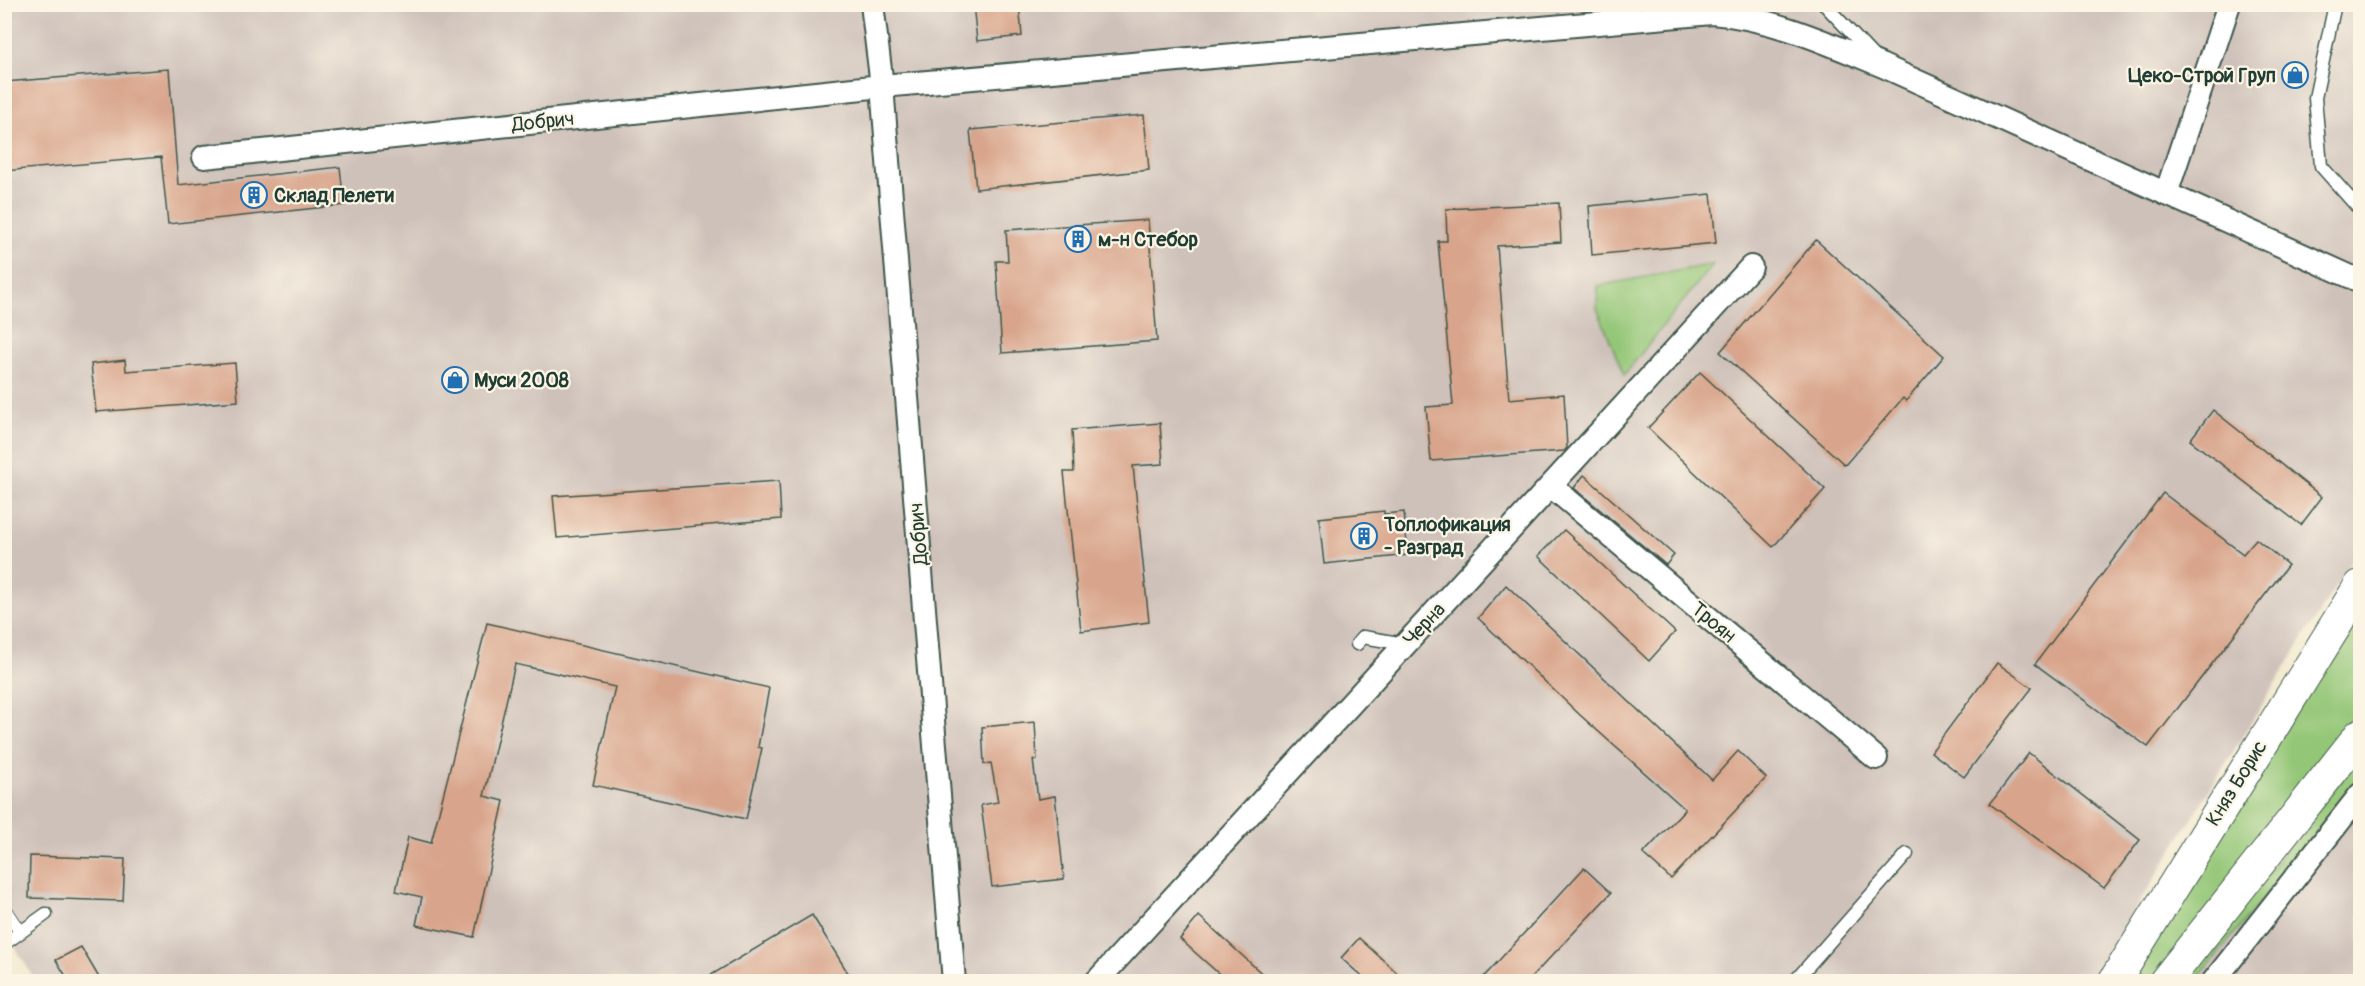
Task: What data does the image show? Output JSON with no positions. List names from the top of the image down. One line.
{"streets":{"street":["Добрич","Троян","Черна","Княз Борис"]},"crossings":[["Троян","Черна"]],"places":{"shop":["Цеко-Строй Груп","Муси 2008"],"building":["Склад Пелети","м-н Стебор","Топлофикация - Разград"]}}
